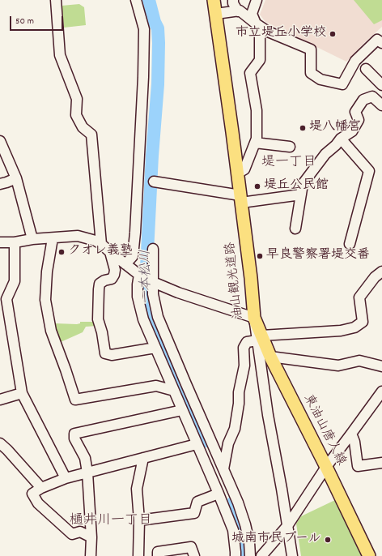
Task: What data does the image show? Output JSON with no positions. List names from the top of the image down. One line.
{"streets":{"main road":["油山観光道路","東油山唐人線"]},"crossings":[["油山観光道路","東油山唐人線"]],"districts":["堤一丁目","樋井川一丁目"],"water":["一本松川"],"places":["市立堤丘小学校","堤八幡宮","堤丘公民館","クオレ義塾","早良警察署堤交番","城南市民プール"],"scale_bar":"50 m"}
